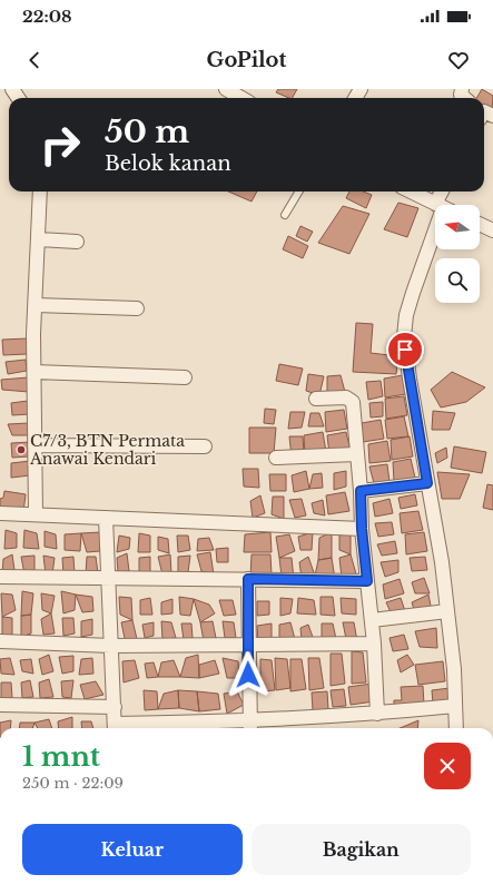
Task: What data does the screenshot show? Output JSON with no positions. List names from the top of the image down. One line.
{"places":["C7/3, BTN Permata Anawai Kendari"],"north":"left","page":{"status":"22:08","header":"GoPilot","turn":["50 m","Belok kanan"],"heading":["1 mnt","250 m · 22:09"],"buttons":["Keluar","Bagikan"]}}
